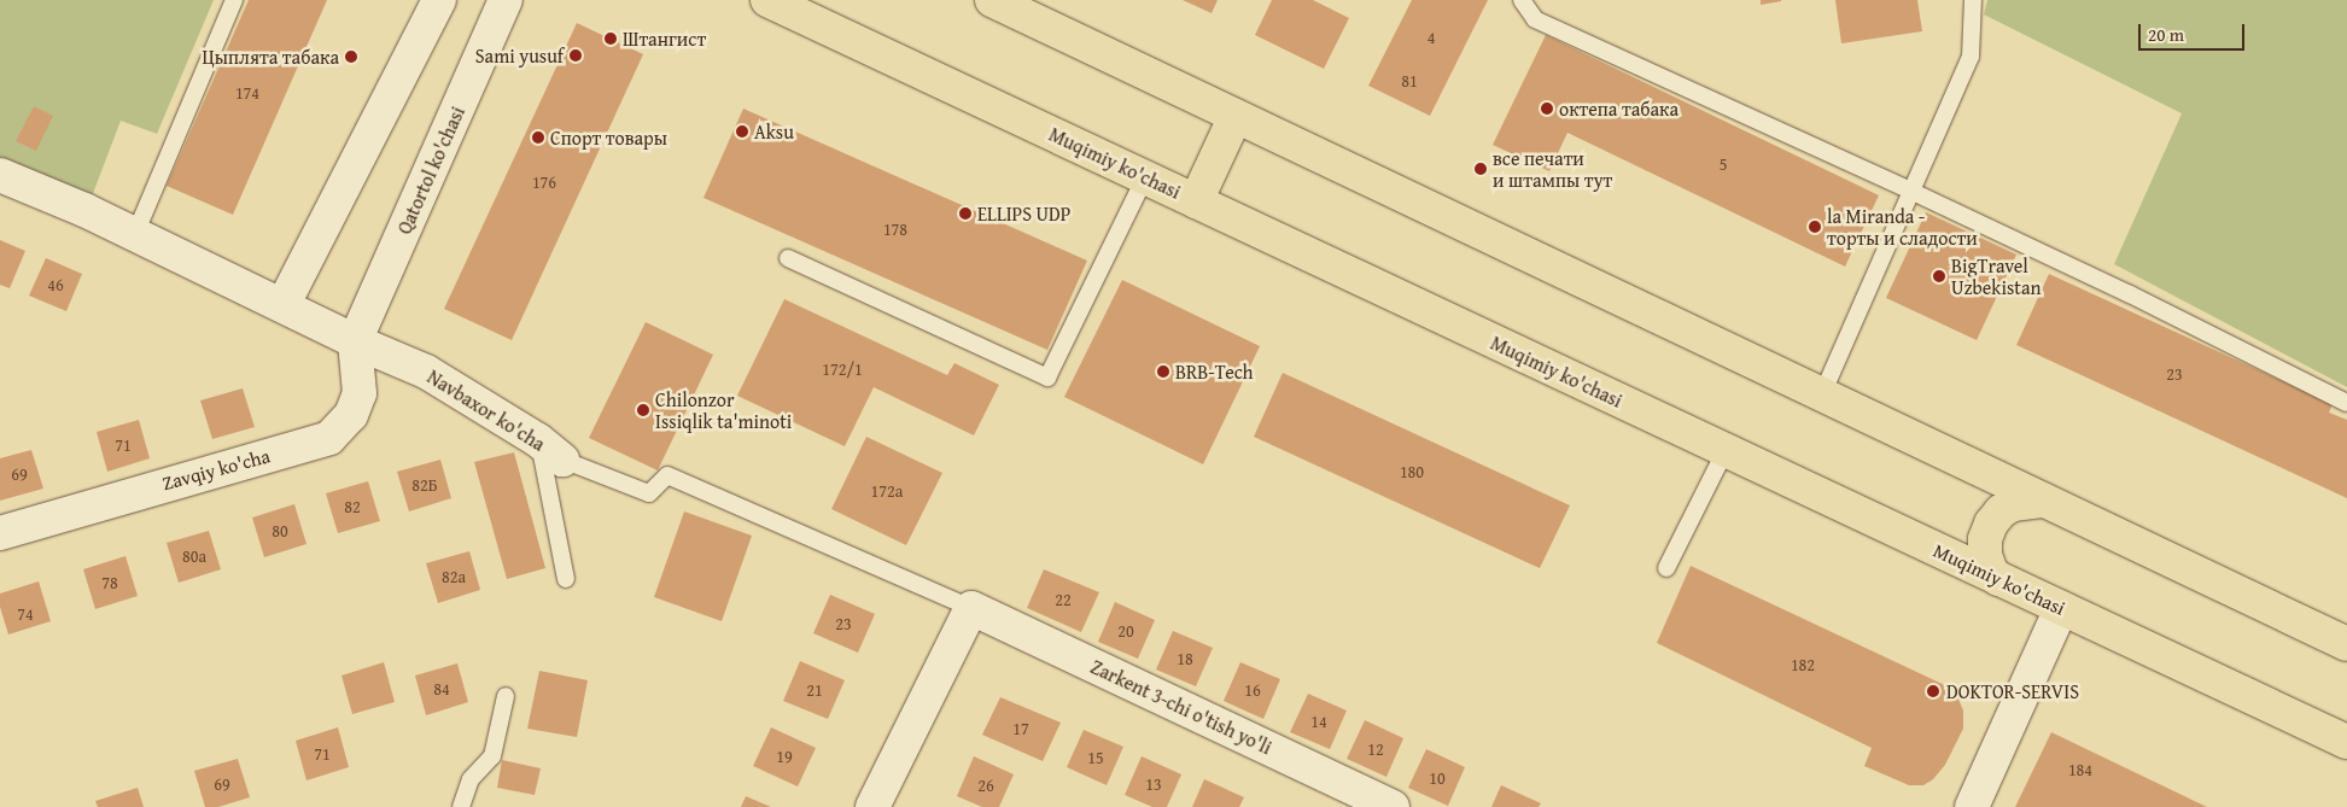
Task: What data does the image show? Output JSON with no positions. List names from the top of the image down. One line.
{"streets":{"main road":["Muqimiy ko'chasi"],"street":["Qatortol ko'chasi","Navbaxor ko'cha","Zavqiy ko'cha","Zarkent 3-chi o'tish yo'li"]},"crossings":[["Qatortol ko'chasi","Navbaxor ko'cha"],["Qatortol ko'chasi","Zavqiy ko'cha"],["Navbaxor ko'cha","Zavqiy ko'cha"],["Navbaxor ko'cha","Zarkent 3-chi o'tish yo'li"]],"places":["Штангист","Sami yusuf","Цыплята табака","октепа табака","Aksu","Спорт товары","все печати и штампы тут","ELLIPS UDP","la Miranda - торты и сладости","BigTravel Uzbekistan","BRB-Tech","Chilonzor Issiqlik ta'minoti","DOKTOR-SERVIS"],"house_numbers":["4","81","174","5","176","178","46","172/1","23","71","180","69","82Б","172a","82","80","80a","82a","78","22","74","23","20","18","182","84","21","16","14","17","12","71","19","15","184","10","69","13","26"],"scale_bar":"20 m"}
